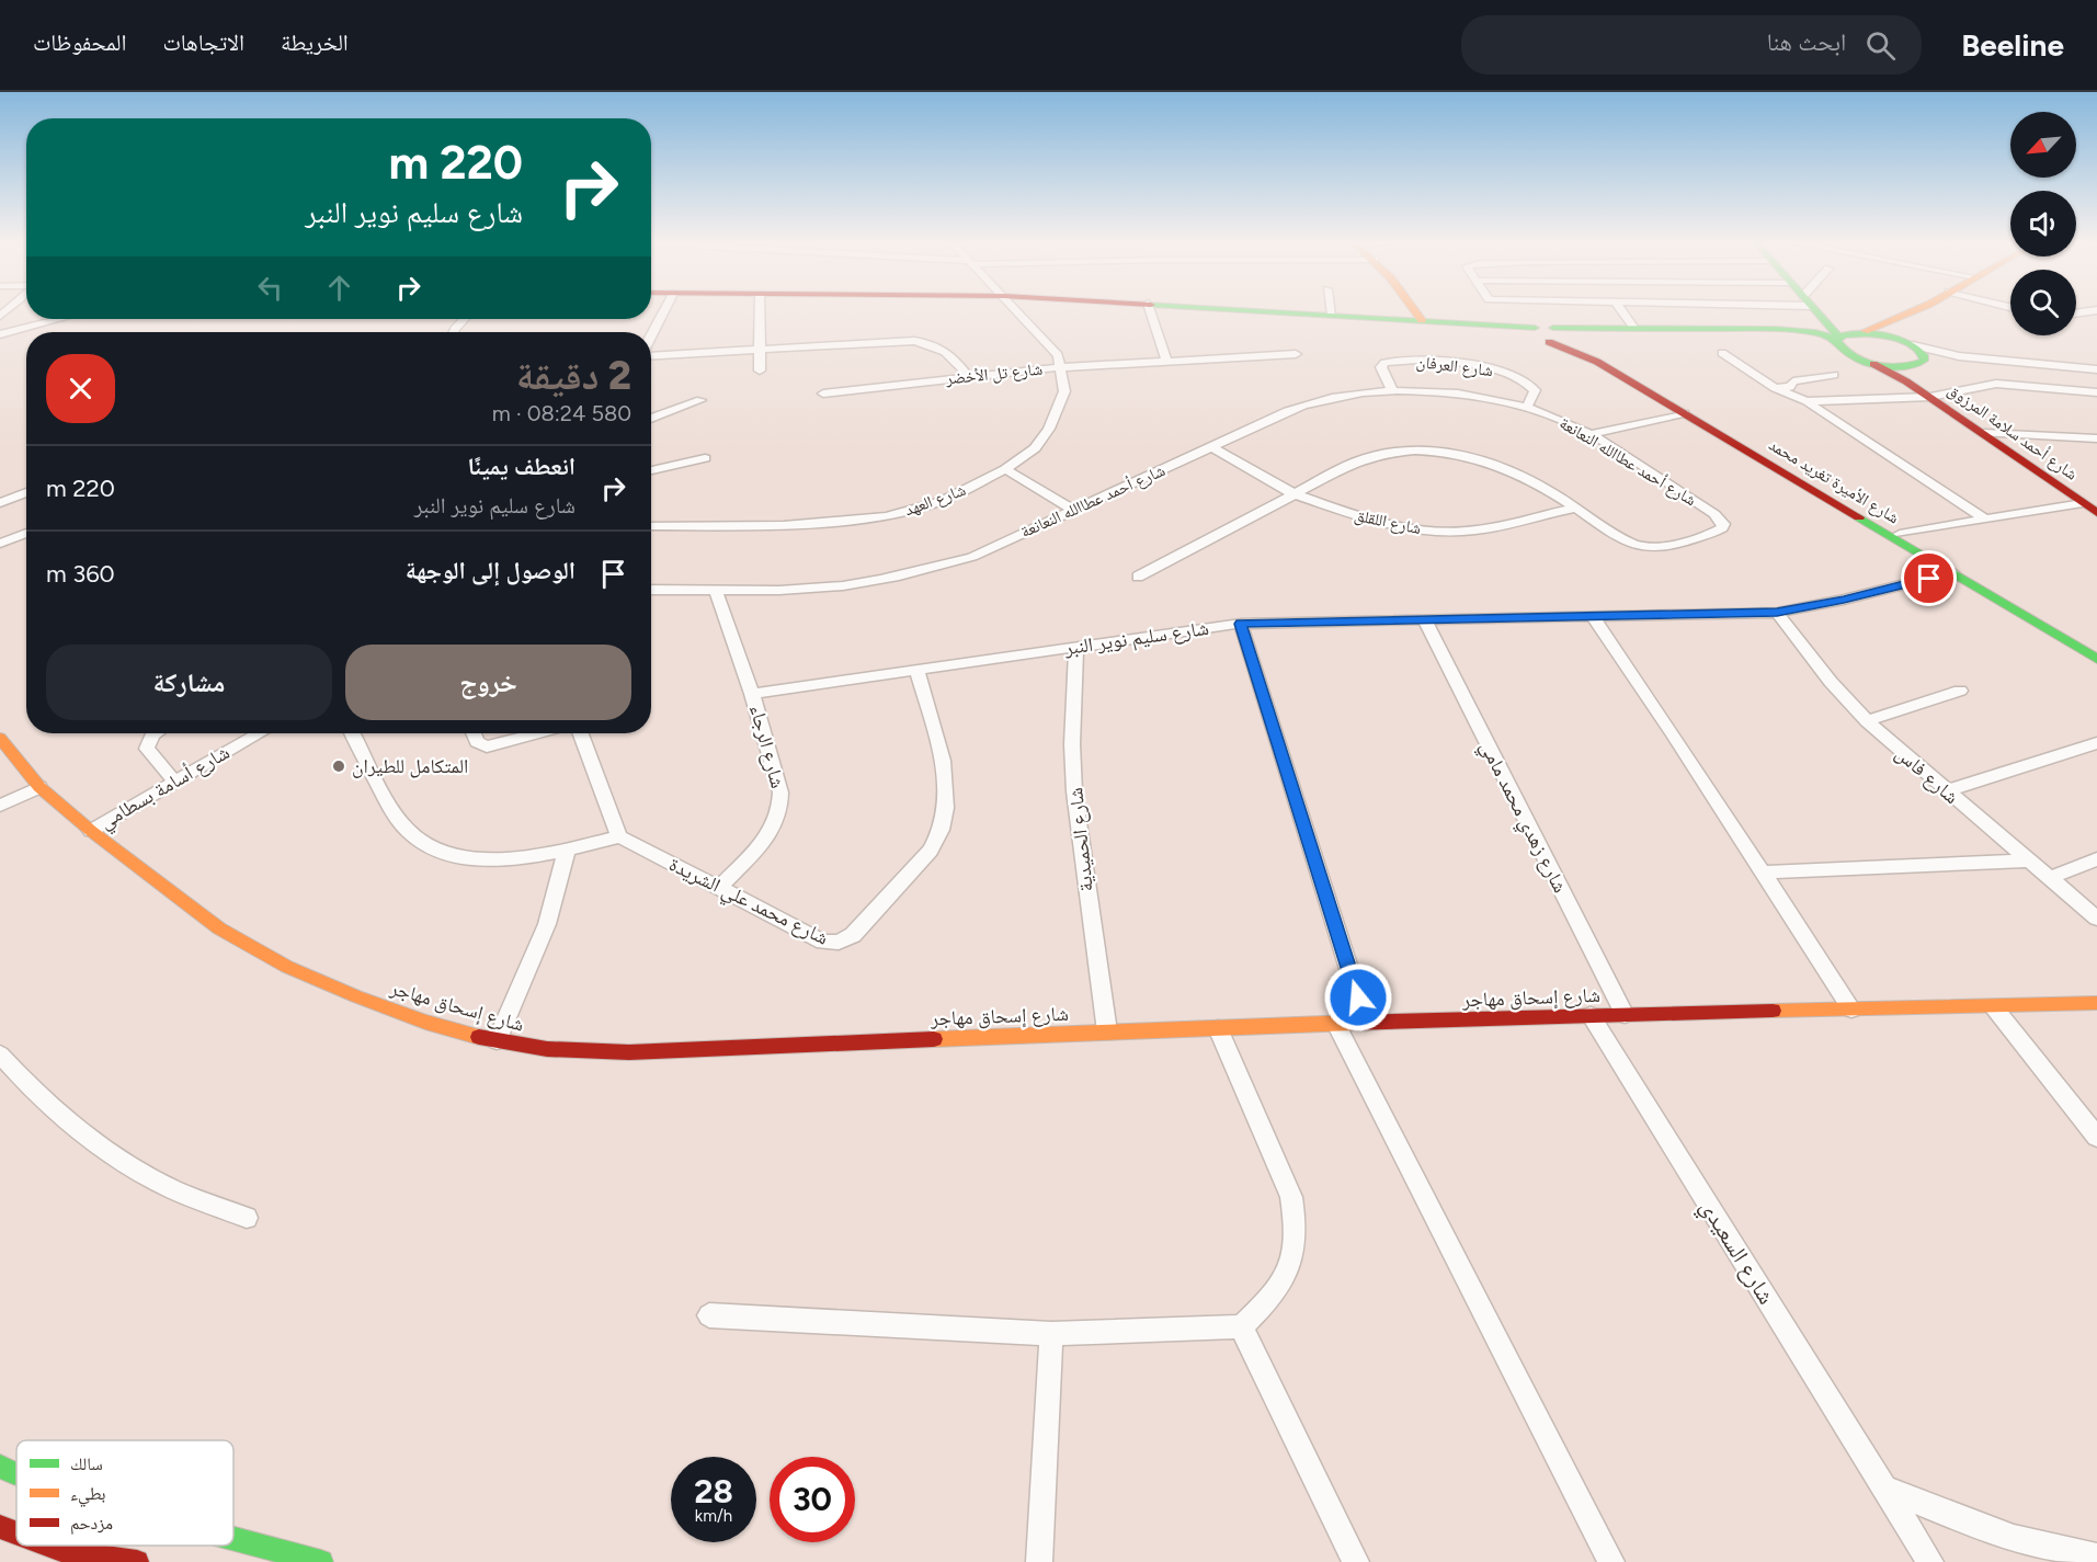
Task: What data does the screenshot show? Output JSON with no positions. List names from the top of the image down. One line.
{"streets":{"main road":["شارع أحمد سلامة المرزوق","شارع الأميرة تغريد محمد","شارع إسحاق مهاجر"],"street":["شارع العرفان","شارع تل الأخضر","شارع أحمد عطاالله النعانعة","شارع العهد","شارع اللقلق","شارع سليم نوير النبر","شارع الرجاء","شارع فاس","شارع أسامة بسطامي","شارع زهدي محمد مامي","شارع الحميدية","شارع محمد علي الشريدة","شارع السعيدي"]},"crossings":[["شارع العرفان","شارع أحمد عطاالله النعانعة"],["شارع تل الأخضر","شارع العهد"],["شارع أحمد عطاالله النعانعة","شارع اللقلق"],["شارع أحمد عطاالله النعانعة","شارع الرجاء"],["شارع الأميرة تغريد محمد","شارع سليم نوير النبر"],["شارع سليم نوير النبر","شارع الرجاء"],["شارع سليم نوير النبر","شارع فاس"],["شارع سليم نوير النبر","شارع زهدي محمد مامي"],["شارع سليم نوير النبر","شارع الحميدية"],["شارع سليم نوير النبر","شارع محمد علي الشريدة"],["شارع الرجاء","شارع محمد علي الشريدة"],["شارع أسامة بسطامي","شارع إسحاق مهاجر"],["شارع زهدي محمد مامي","شارع إسحاق مهاجر"],["شارع الحميدية","شارع إسحاق مهاجر"],["شارع إسحاق مهاجر","شارع السعيدي"]],"places":["المتكامل للطيران"],"legend":["سالك","بطيء","مزدحم"],"north":"bottom left","page":{"header":"Beeline","search":"ابحث هنا","nav":["الخريطة","الاتجاهات","المحفوظات"],"turn":["220 m","شارع سليم نوير النبر"],"heading":["2 دقيقة","580 m · 08:24"],"list":[{"name":"انعطف يمينًا","note":"شارع سليم نوير النبر","value":"220 m"},{"name":"الوصول إلى الوجهة","value":"360 m"}],"buttons":["خروج","مشاركة"],"speed":"28 km/h","limit":"30"}}
